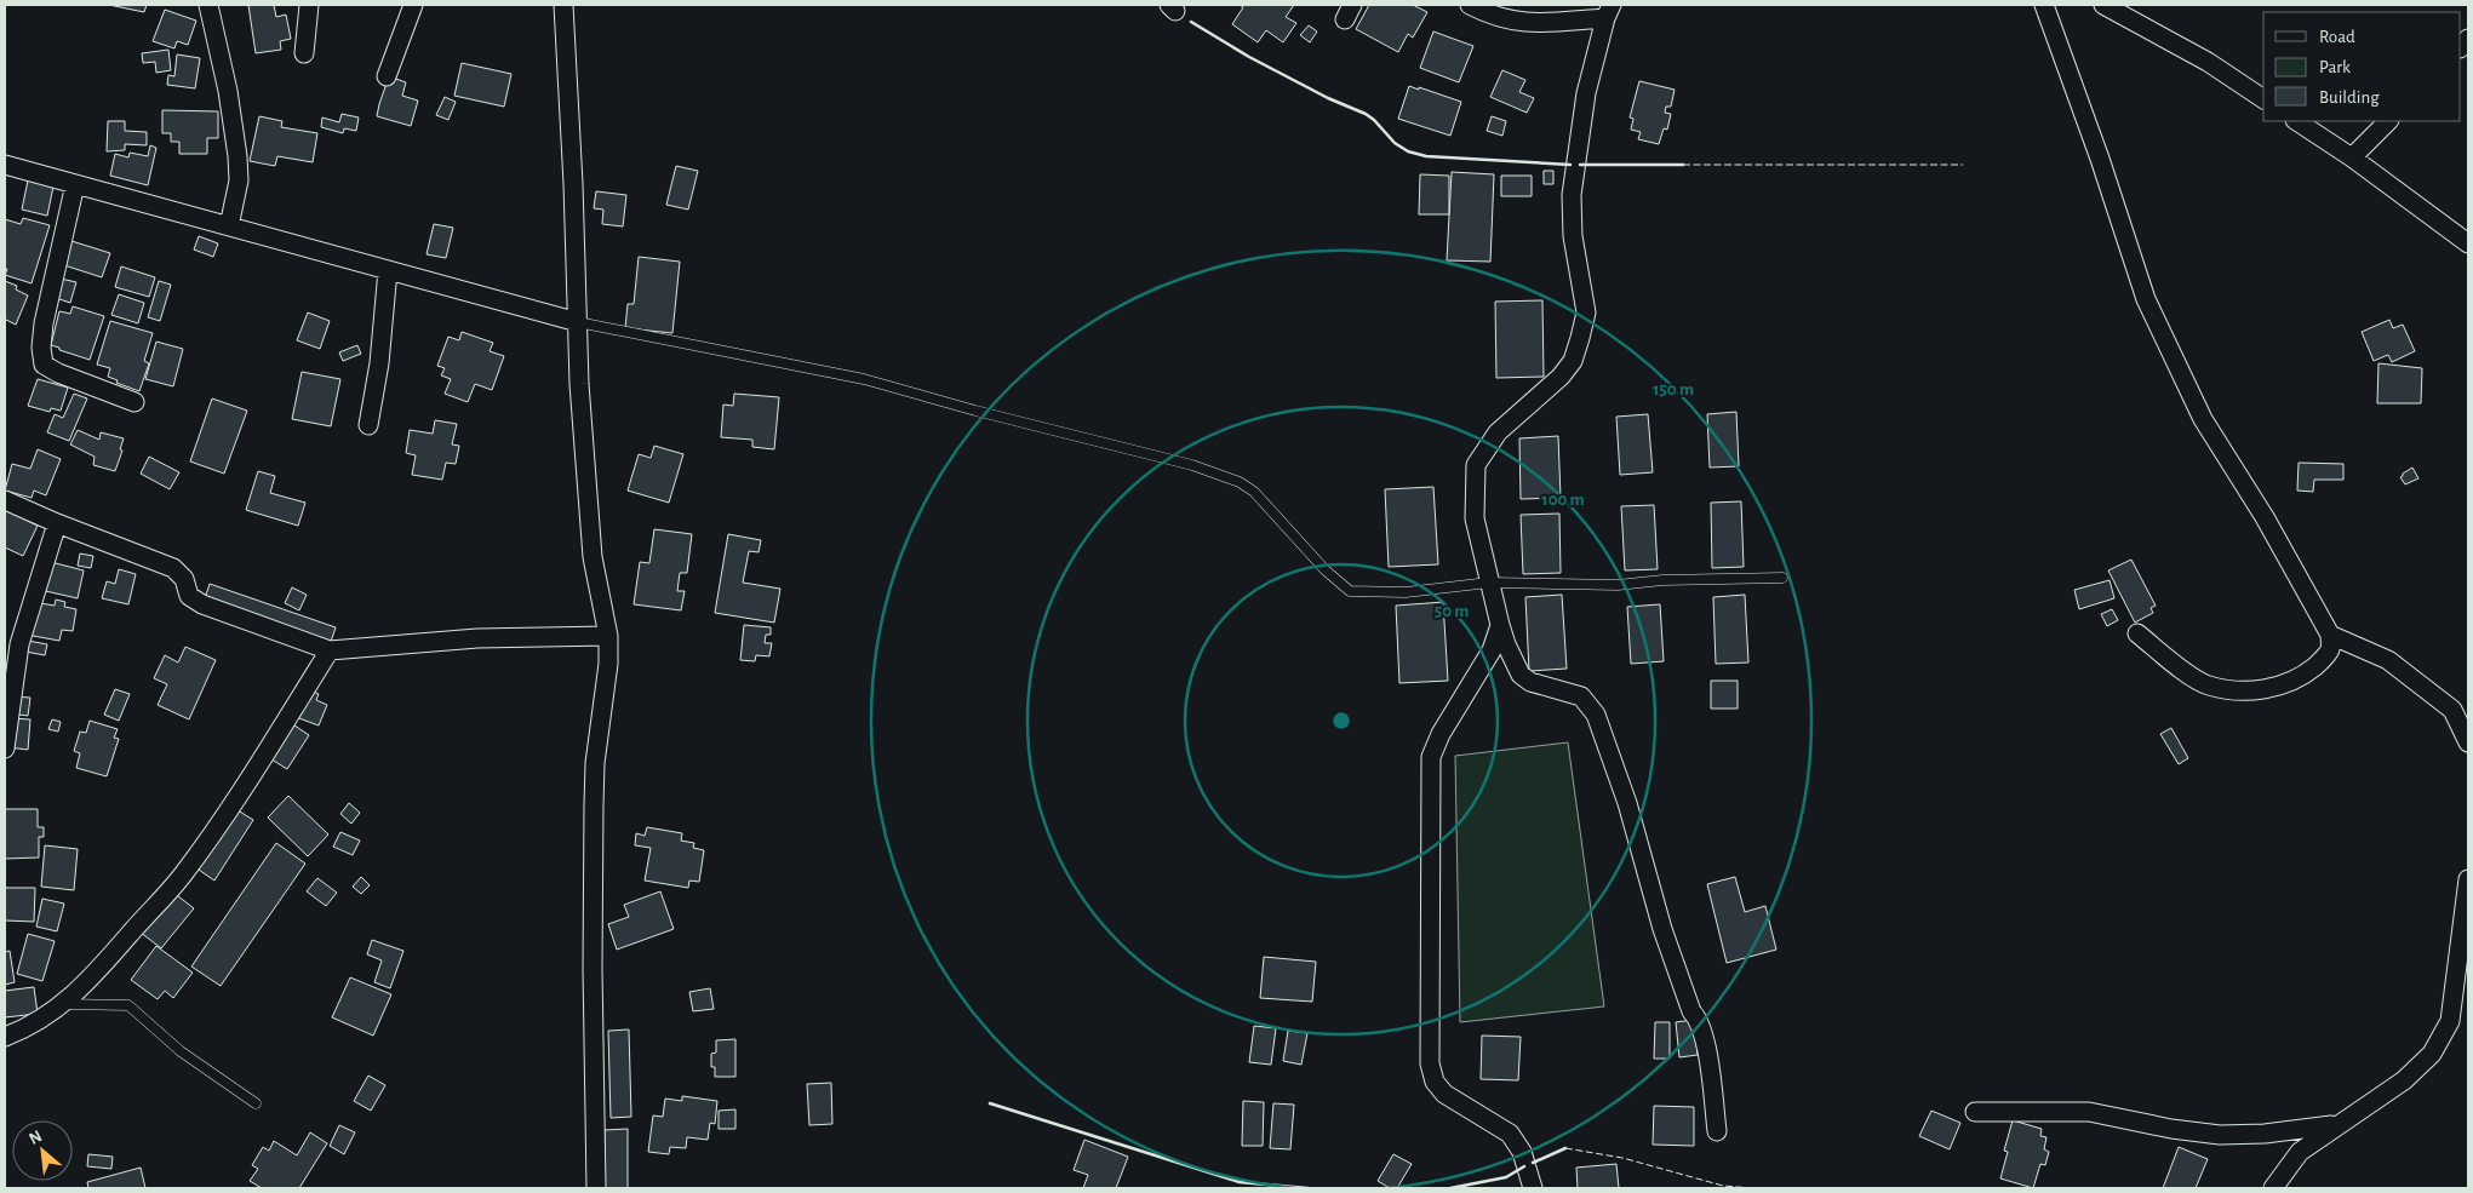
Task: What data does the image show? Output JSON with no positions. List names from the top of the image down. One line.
{"legend":["Road","Park","Building"],"north":"top left","rings":["150 m","100 m","50 m"]}
